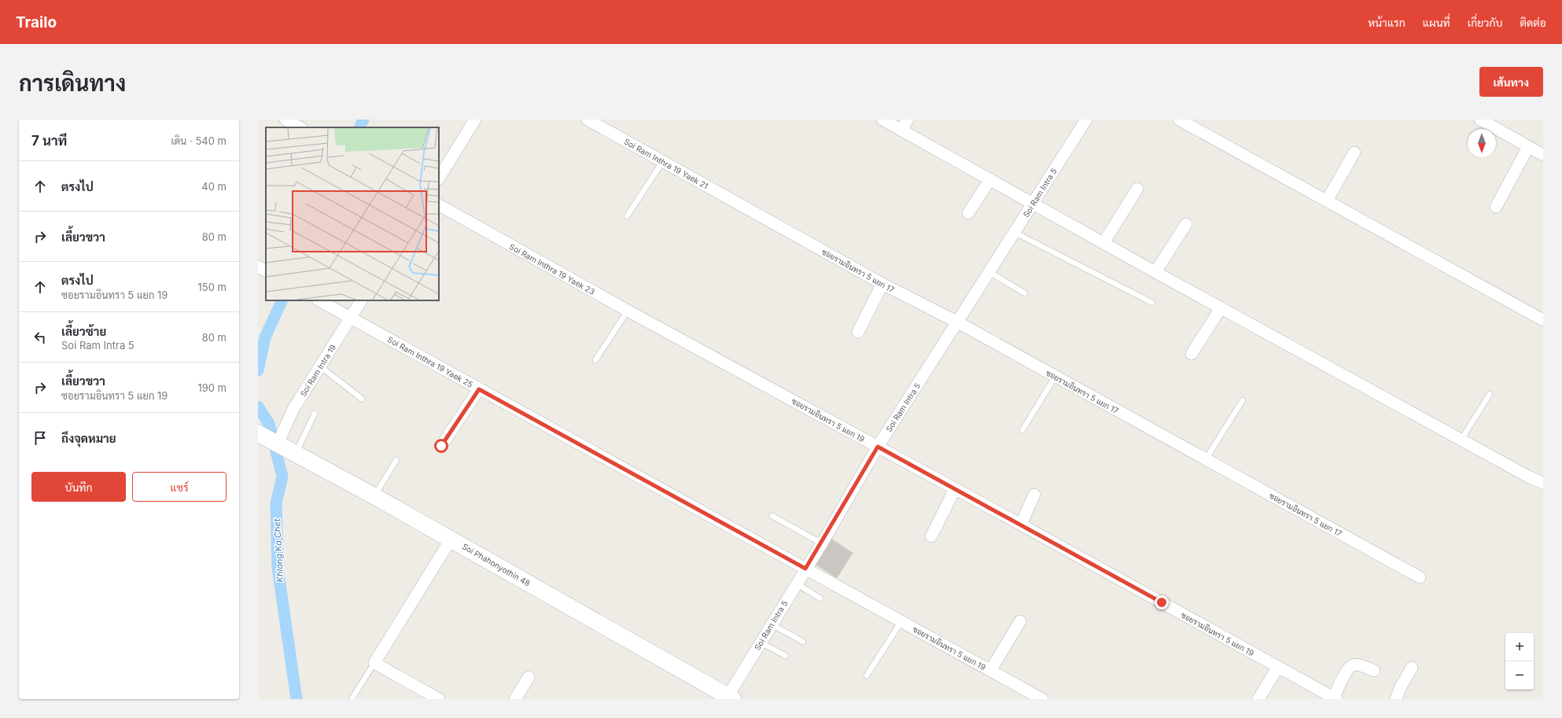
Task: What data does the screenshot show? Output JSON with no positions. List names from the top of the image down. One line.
{"streets":{"street":["Soi Ram Inthra 19 Yaek 21","Soi Ram Intra 5","Soi Ram Inthra 19 Yaek 23","ซอยรามอินทรา 5 แยก 17","Soi Ram Inthra 19 Yaek 25","Soi Ram Intra 19","ซอยรามอินทรา 5 แยก 19","Soi Phahonyothin 48"]},"crossings":[["Soi Ram Inthra 19 Yaek 21","ซอยรามอินทรา 5 แยก 17"],["Soi Ram Intra 5","ซอยรามอินทรา 5 แยก 17"],["Soi Ram Intra 5","ซอยรามอินทรา 5 แยก 19"],["Soi Ram Intra 5","Soi Phahonyothin 48"],["Soi Ram Inthra 19 Yaek 23","ซอยรามอินทรา 5 แยก 19"],["Soi Ram Inthra 19 Yaek 25","Soi Ram Intra 19"],["Soi Ram Inthra 19 Yaek 25","ซอยรามอินทรา 5 แยก 19"],["Soi Ram Intra 19","Soi Phahonyothin 48"]],"water":["Khlong Ka Chet"],"north":"bottom","page":{"header":"Trailo","nav":["หน้าแรก","แผนที่","เกี่ยวกับ","ติดต่อ"],"buttons":["เส้นทาง",["บันทึก","แชร์"]],"title":"การเดินทาง","heading":["7 นาที","เดิน · 540 m"],"list":[["ตรงไป","40 m"],["เลี้ยวขวา","80 m"],["ตรงไป","ซอยรามอินทรา 5 แยก 19","150 m"],["เลี้ยวซ้าย","Soi Ram Intra 5","80 m"],["เลี้ยวขวา","ซอยรามอินทรา 5 แยก 19","190 m"],"ถึงจุดหมาย"],"map_buttons":["+","−"]}}
